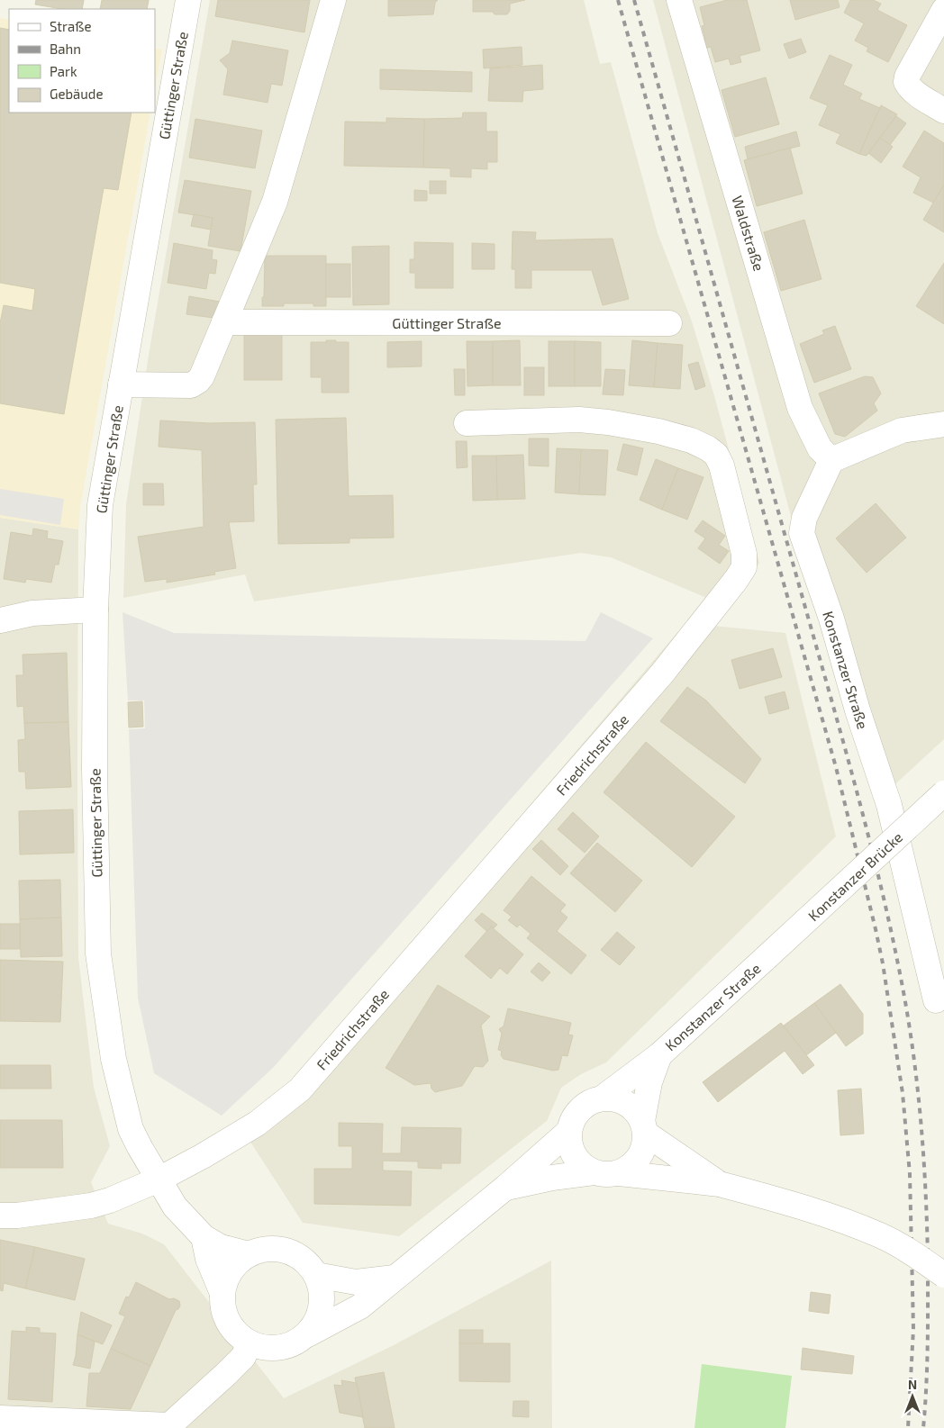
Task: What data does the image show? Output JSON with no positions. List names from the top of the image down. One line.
{"streets":{"street":["Güttinger Straße","Waldstraße","Konstanzer Straße","Friedrichstraße","Konstanzer Brücke"]},"crossings":[["Güttinger Straße","Friedrichstraße"],["Waldstraße","Konstanzer Straße"],["Konstanzer Straße","Konstanzer Brücke"]],"legend":["Straße","Bahn","Park","Gebäude"],"north":"top"}
